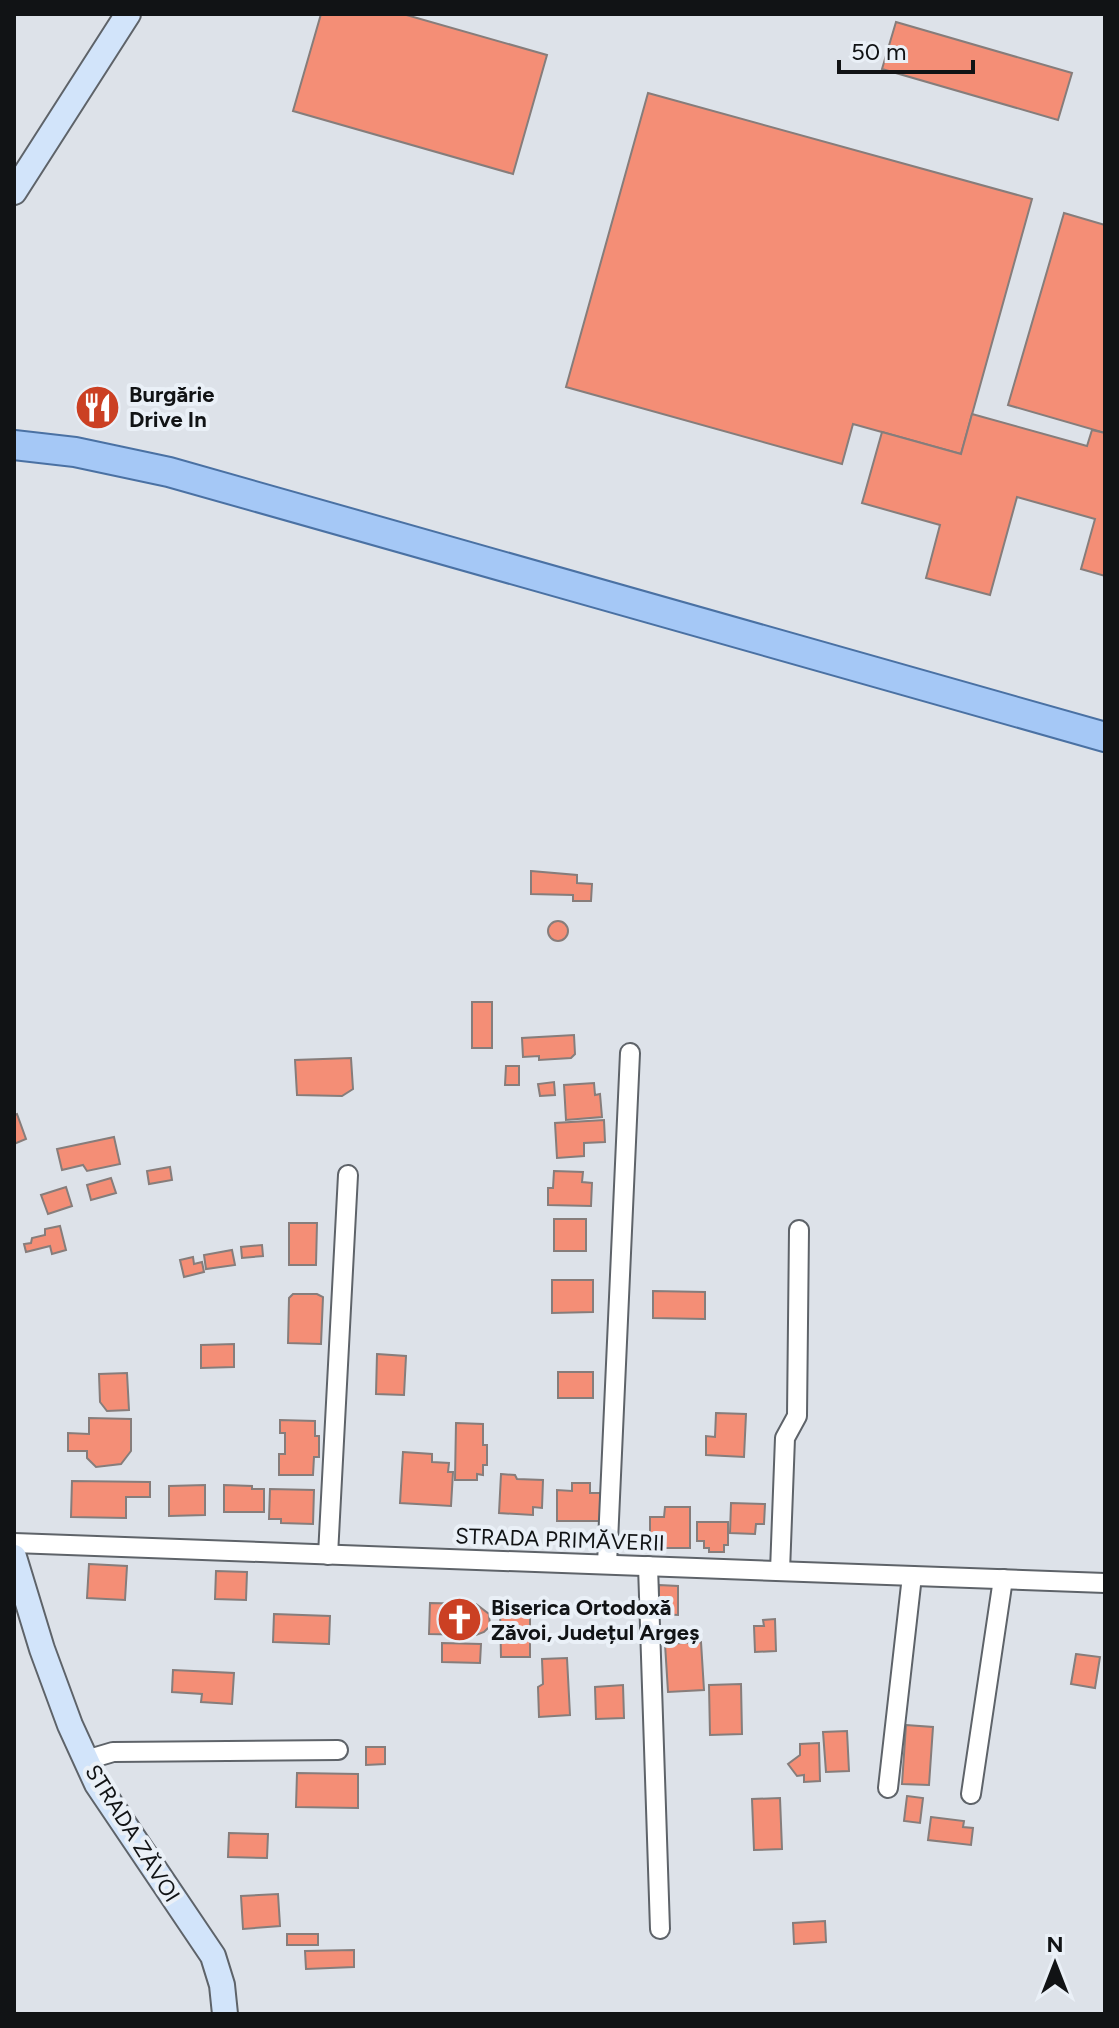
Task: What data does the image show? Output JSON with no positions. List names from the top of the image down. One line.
{"streets":{"street":["STRADA PRIMĂVERII","STRADA ZĂVOI"]},"places":{"restaurant":["Burgărie Drive In"],"church":["Biserica Ortodoxă Zăvoi, Județul Argeș"]},"scale_bar":"50 m","north":"top"}
